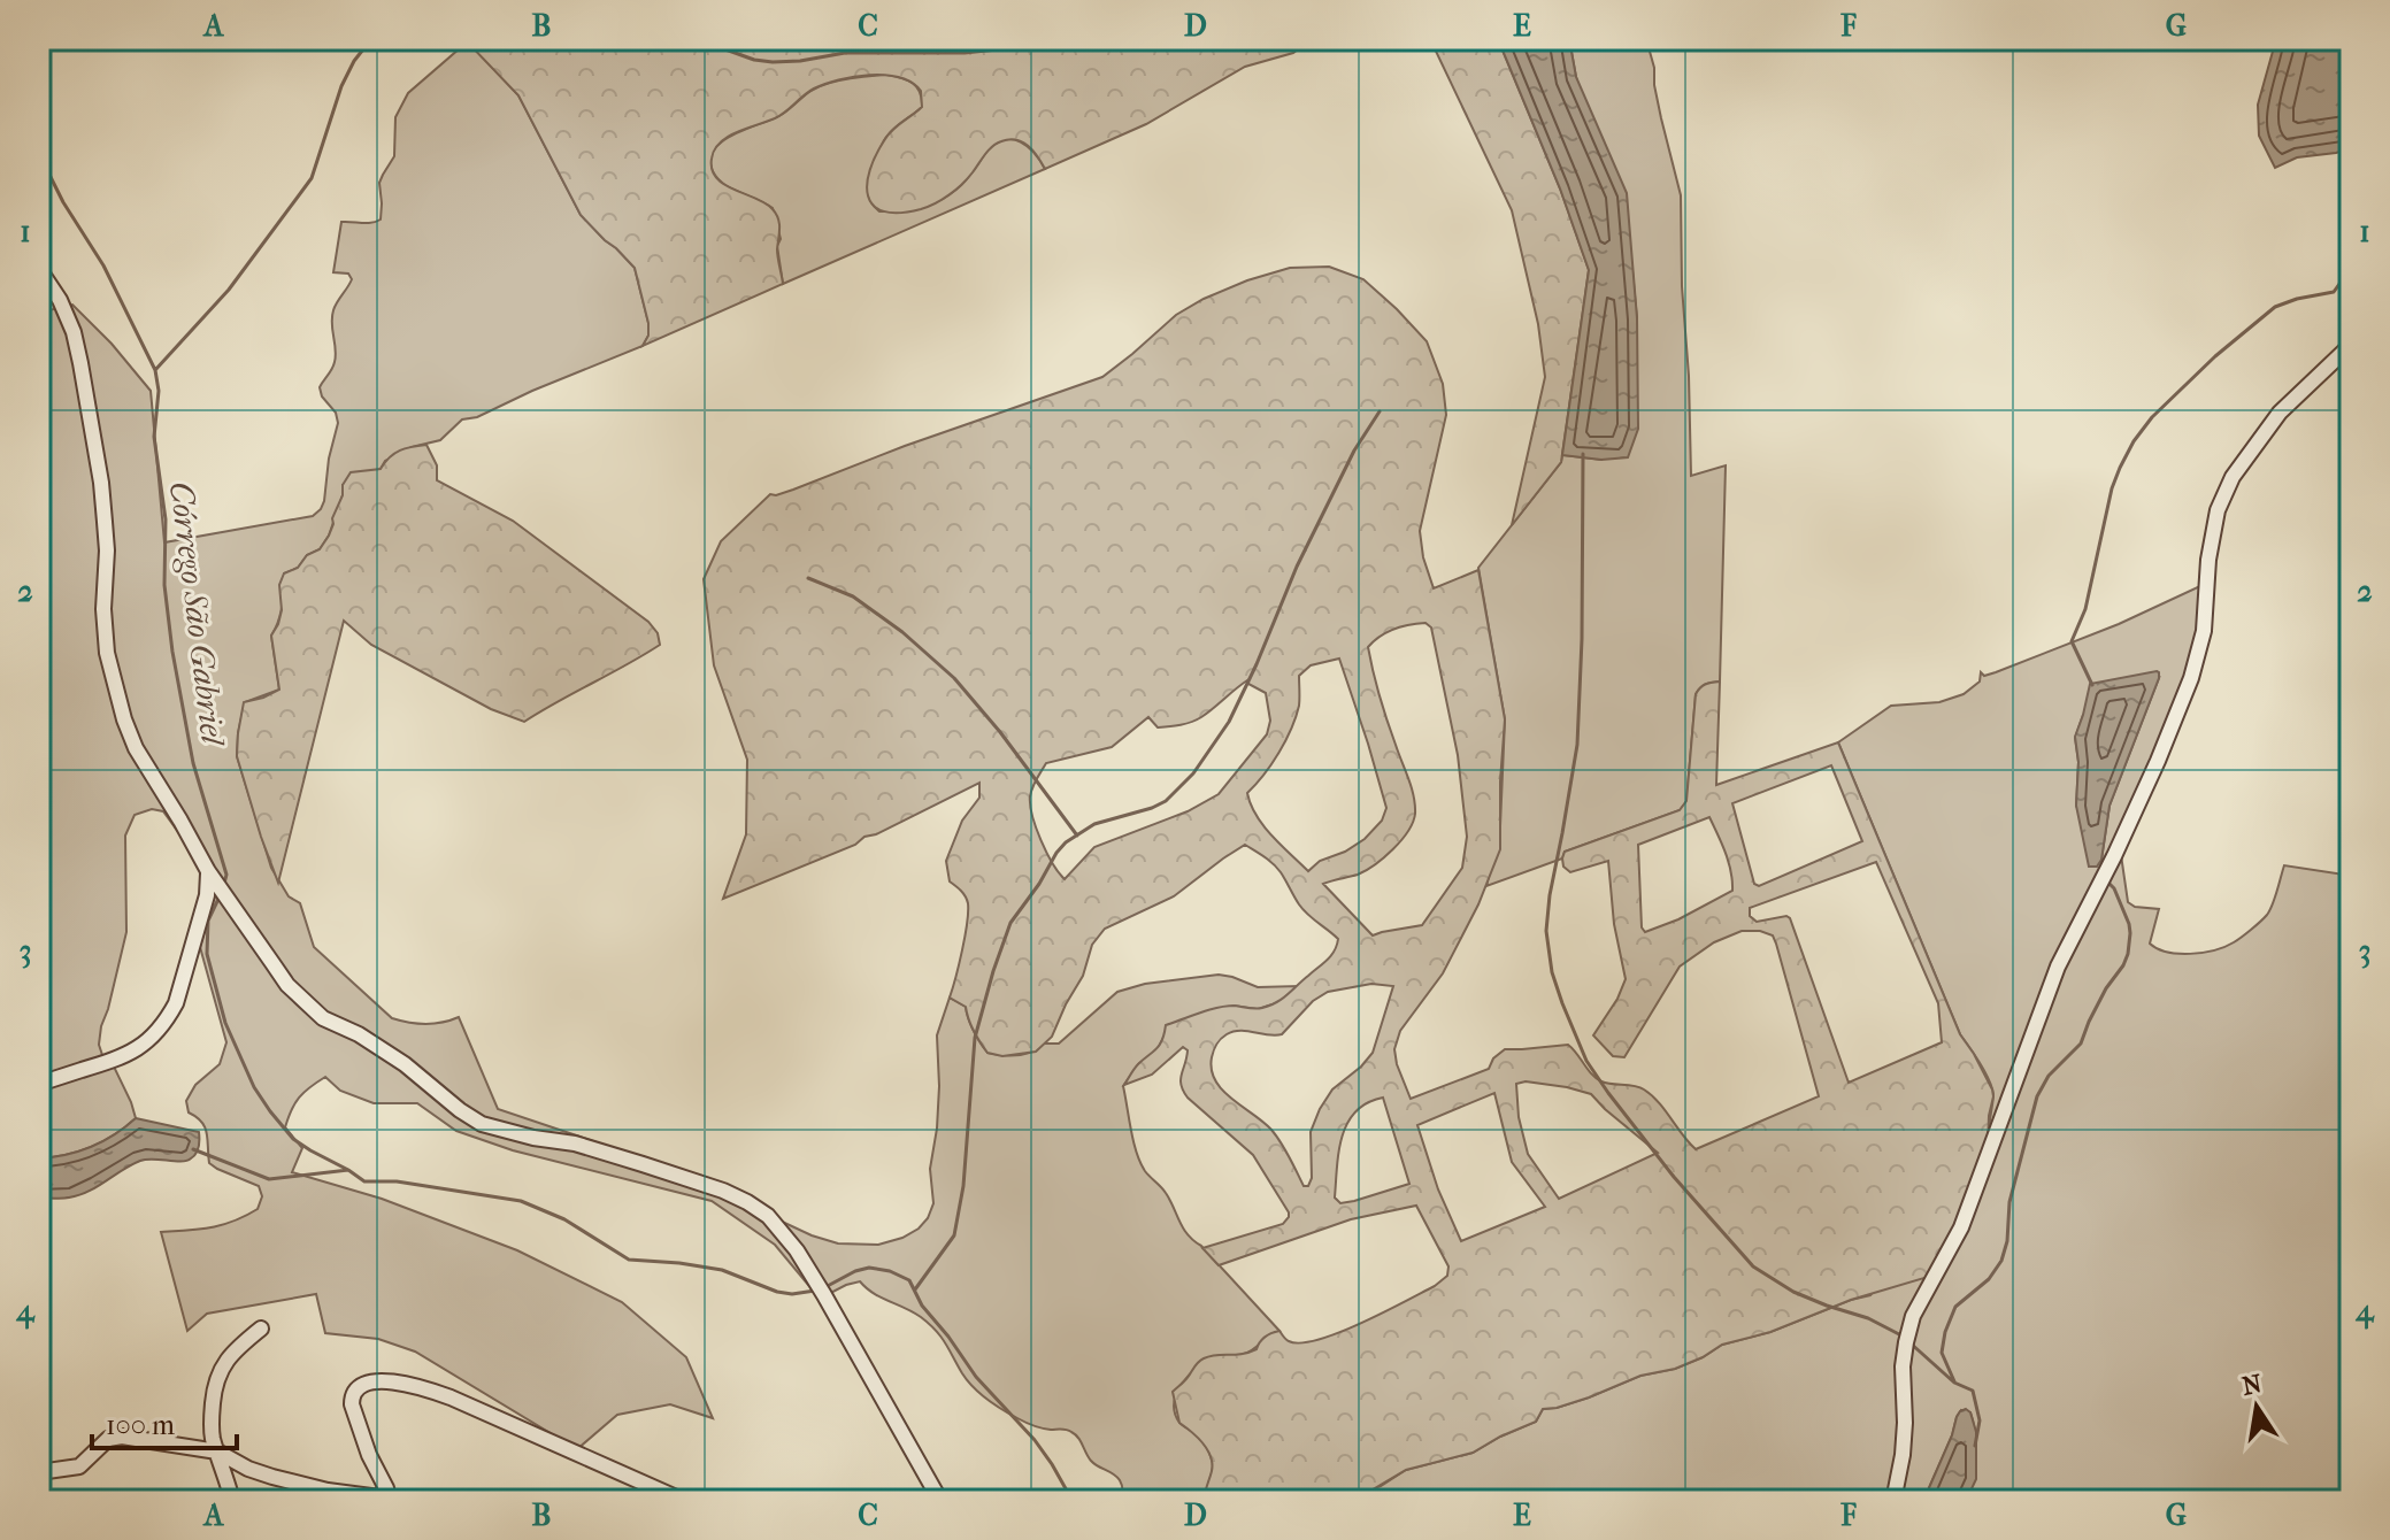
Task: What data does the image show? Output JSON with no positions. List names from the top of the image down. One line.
{"water":["Córrego São Gabriel"],"scale_bar":"100 m","north":"top","grid":{"columns":["A","B","C","D","E","F","G"],"rows":["1","2","3","4"]}}
